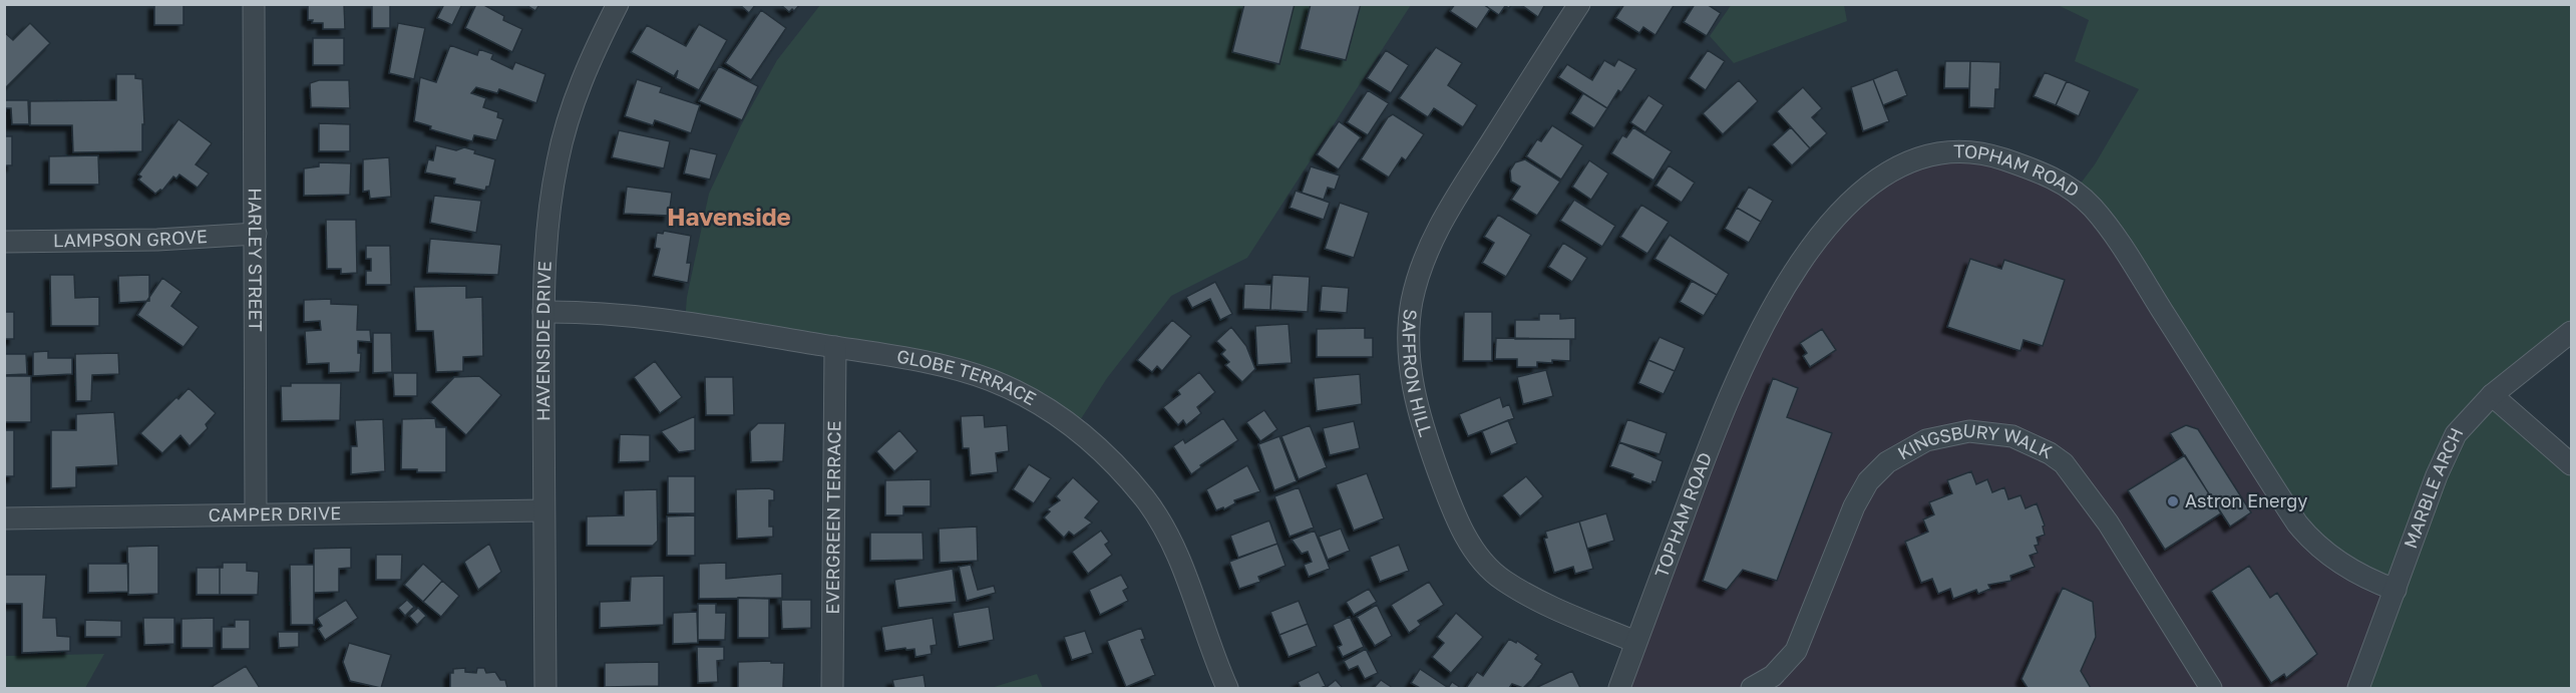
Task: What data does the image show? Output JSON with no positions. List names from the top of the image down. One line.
{"streets":{"street":["TOPHAM ROAD","LAMPSON GROVE","HARLEY STREET","HAVENSIDE DRIVE","SAFFRON HILL","GLOBE TERRACE","KINGSBURY WALK","MARBLE ARCH","CAMPER DRIVE","EVERGREEN TERRACE"]},"crossings":[["TOPHAM ROAD","SAFFRON HILL"],["TOPHAM ROAD","MARBLE ARCH"],["LAMPSON GROVE","HARLEY STREET"],["HARLEY STREET","CAMPER DRIVE"],["HAVENSIDE DRIVE","GLOBE TERRACE"],["HAVENSIDE DRIVE","CAMPER DRIVE"],["GLOBE TERRACE","EVERGREEN TERRACE"]],"districts":["Havenside"],"places":["Astron Energy"]}
